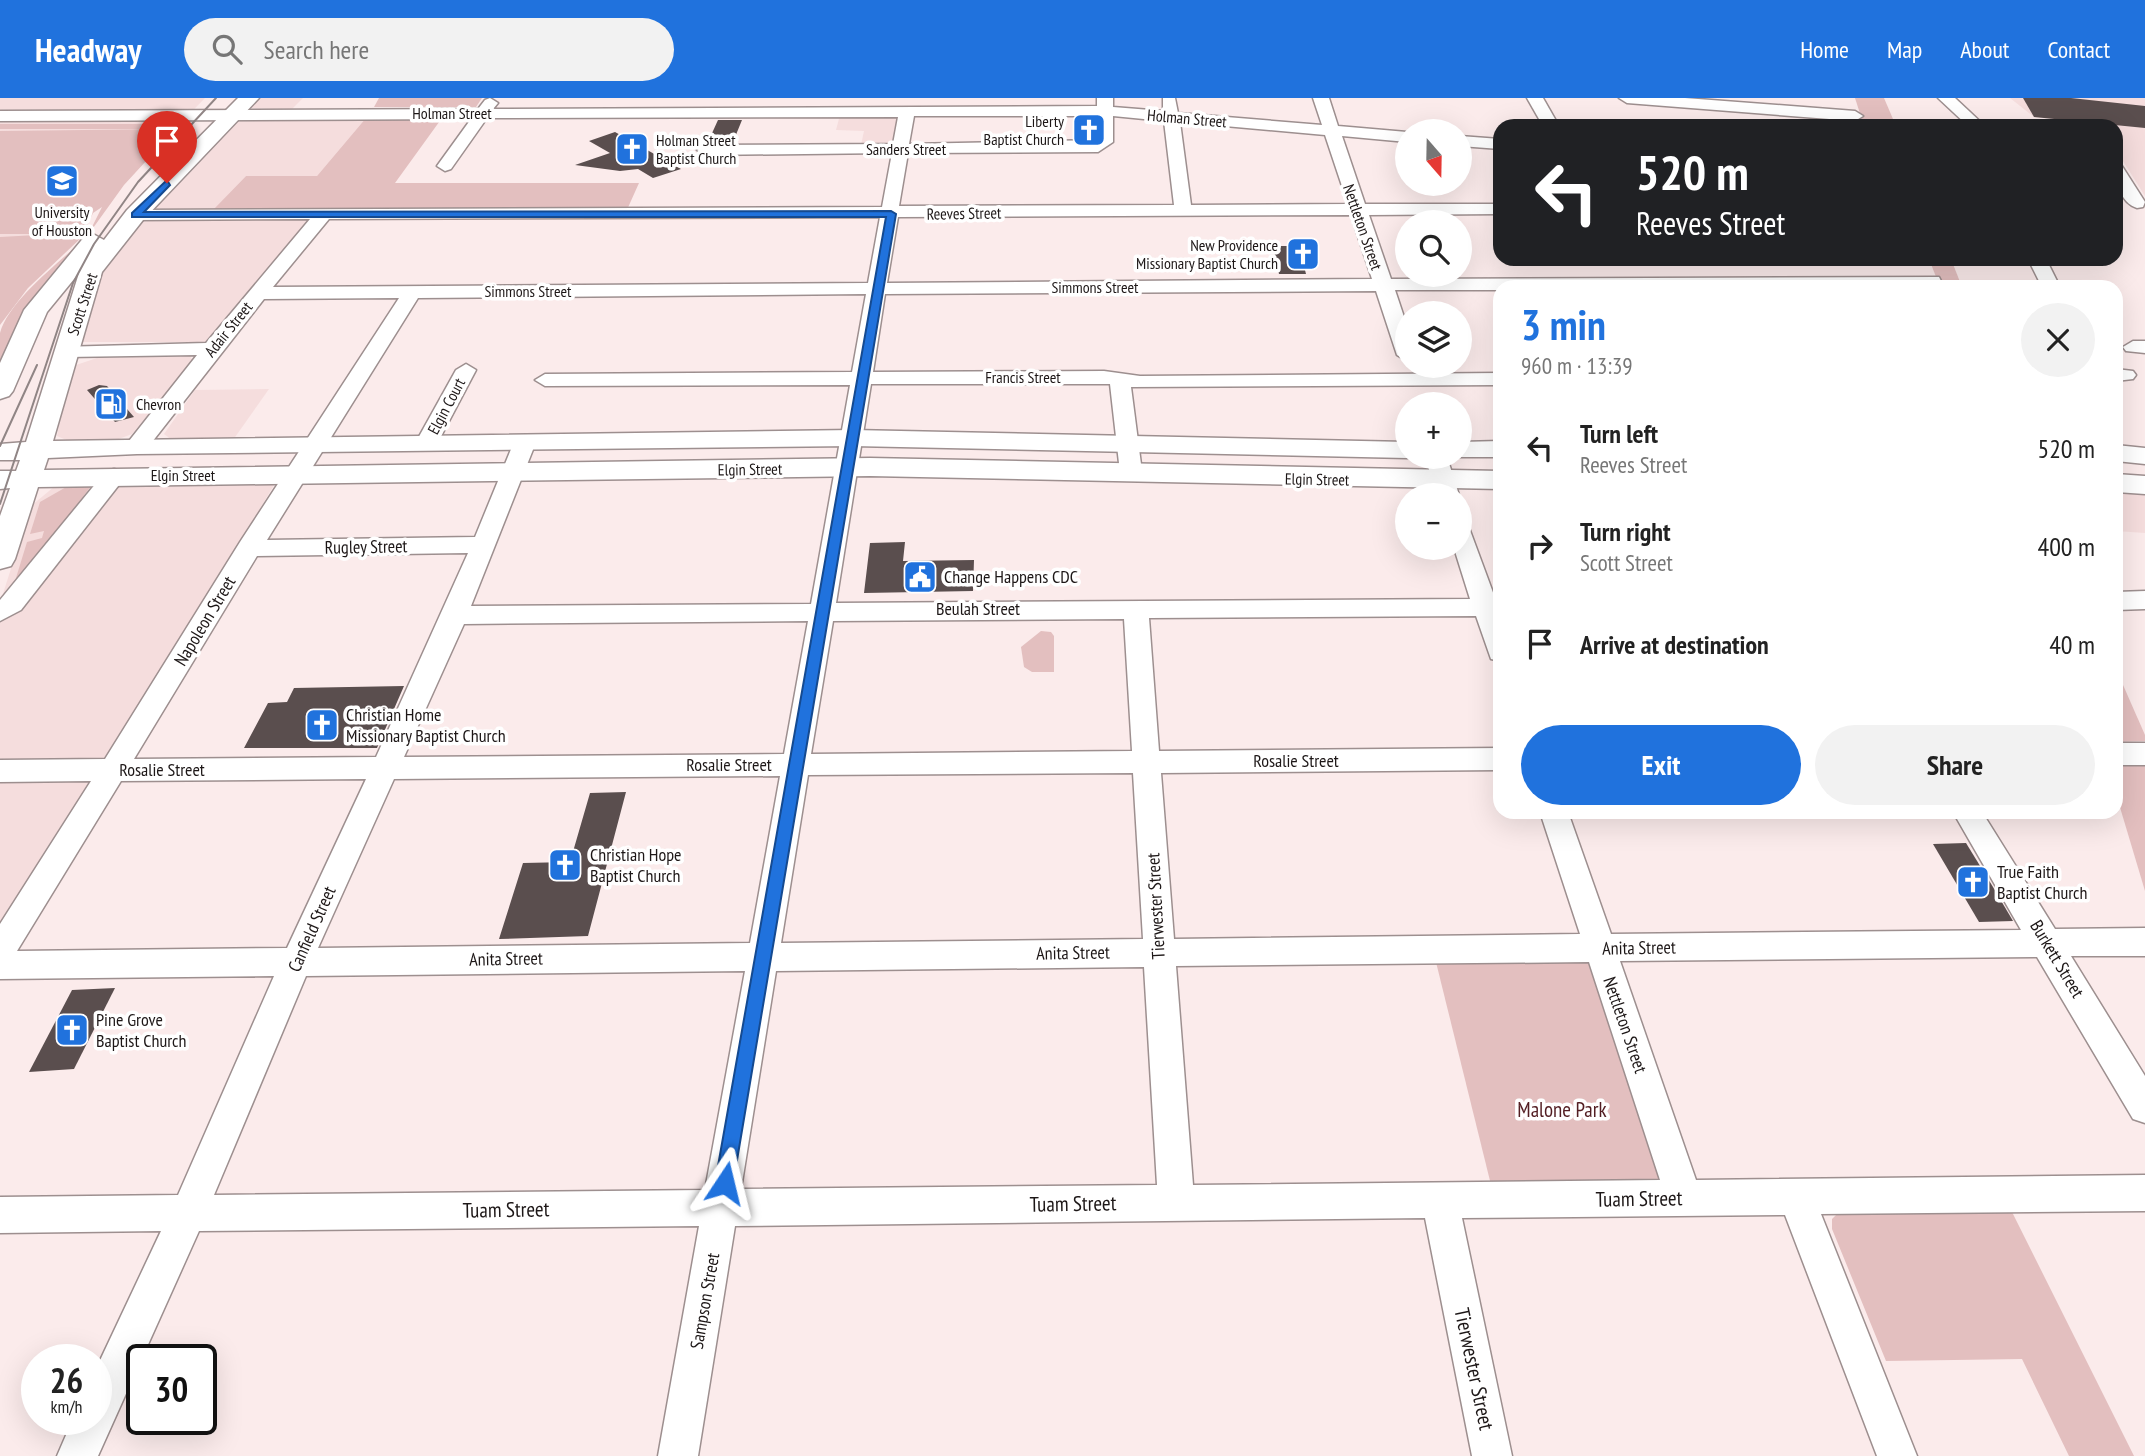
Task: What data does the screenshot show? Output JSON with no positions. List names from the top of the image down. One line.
{"streets":{"main road":["Scott Street","Elgin Street"],"street":["Holman Street","Sanders Street","Reeves Street","Nettleton Street","Simmons Street","Adair Street","Francis Street","Elgin Court","Rugley Street","Beulah Street","Napoleon Street","Rosalie Street","Tierwester Street","Canfield Street","Anita Street","Burkett Street","Tuam Street","Sampson Street"]},"crossings":[["Holman Street","Sanders Street"],["Holman Street","Nettleton Street"],["Holman Street","Scott Street"],["Holman Street","Sampson Street"],["Sanders Street","Sampson Street"],["Reeves Street","Nettleton Street"],["Reeves Street","Scott Street"],["Reeves Street","Adair Street"],["Reeves Street","Sampson Street"],["Nettleton Street","Simmons Street"],["Nettleton Street","Anita Street"],["Nettleton Street","Tuam Street"],["Simmons Street","Adair Street"],["Simmons Street","Napoleon Street"],["Simmons Street","Sampson Street"],["Scott Street","Elgin Street"],["Adair Street","Elgin Street"],["Francis Street","Sampson Street"],["Elgin Court","Elgin Street"],["Elgin Street","Napoleon Street"],["Elgin Street","Canfield Street"],["Elgin Street","Sampson Street"],["Rugley Street","Napoleon Street"],["Rugley Street","Canfield Street"],["Beulah Street","Tierwester Street"],["Beulah Street","Canfield Street"],["Beulah Street","Sampson Street"],["Napoleon Street","Rosalie Street"],["Rosalie Street","Tierwester Street"],["Rosalie Street","Canfield Street"],["Rosalie Street","Sampson Street"],["Tierwester Street","Anita Street"],["Tierwester Street","Tuam Street"],["Canfield Street","Anita Street"],["Canfield Street","Tuam Street"],["Anita Street","Burkett Street"],["Anita Street","Sampson Street"],["Tuam Street","Sampson Street"]],"parks":["Malone Park"],"places":{"church":["Liberty Baptist Church","Holman Street Baptist Church","New Providence Missionary Baptist Church","Christian Home Missionary Baptist Church","Christian Hope Baptist Church","True Faith Baptist Church","Pine Grove Baptist Church"],"school or university":["University of Houston"],"fuel station":["Chevron"],"public building":["Change Happens CDC"]},"north":"bottom","page":{"header":"Headway","search":"Search here","nav":["Home","Map","About","Contact"],"map_buttons":["+","−"],"turn":["520 m","Reeves Street"],"heading":["3 min","960 m · 13:39"],"list":[{"name":"Turn left","note":"Reeves Street","value":"520 m"},{"name":"Turn right","note":"Scott Street","value":"400 m"},{"name":"Arrive at destination","value":"40 m"}],"buttons":["Exit","Share"],"speed":"26 km/h","limit":"30"}}
